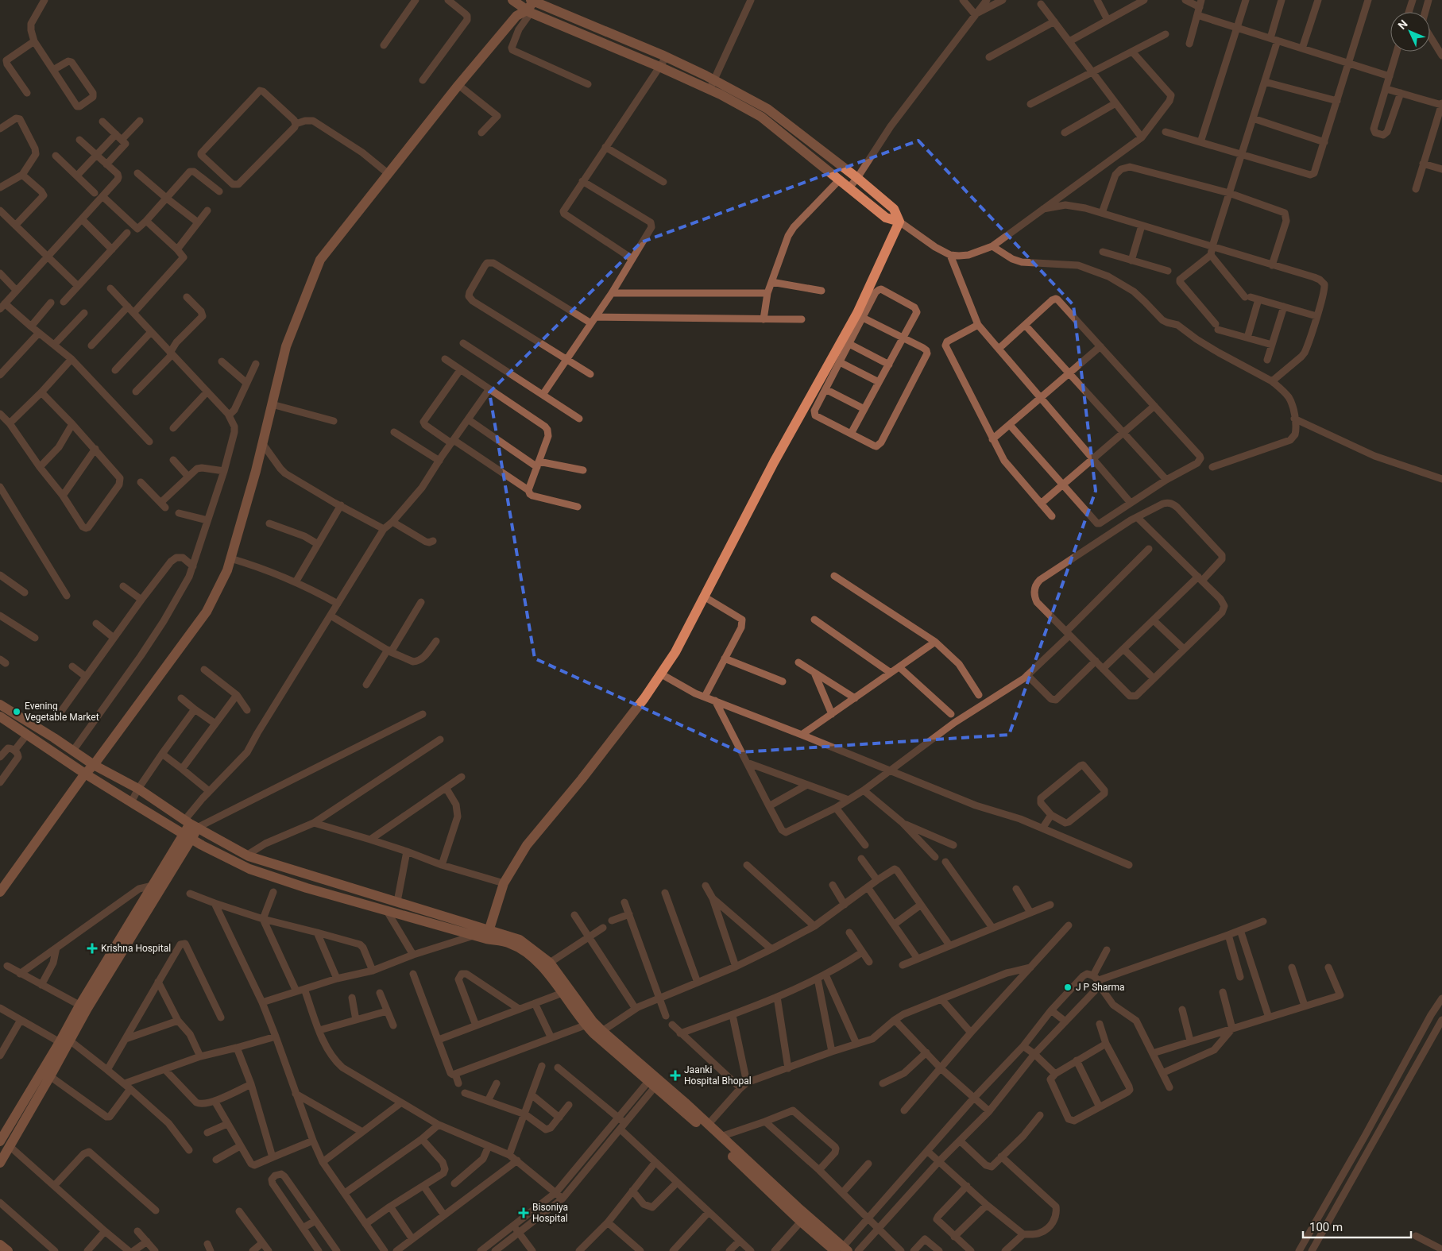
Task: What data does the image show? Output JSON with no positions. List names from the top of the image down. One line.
{"places":{"other":["Evening Vegetable Market","J P Sharma"],"health":["Krishna Hospital","Jaanki Hospital Bhopal","Bisoniya Hospital"]},"scale_bar":"100 m","north":"top left"}
